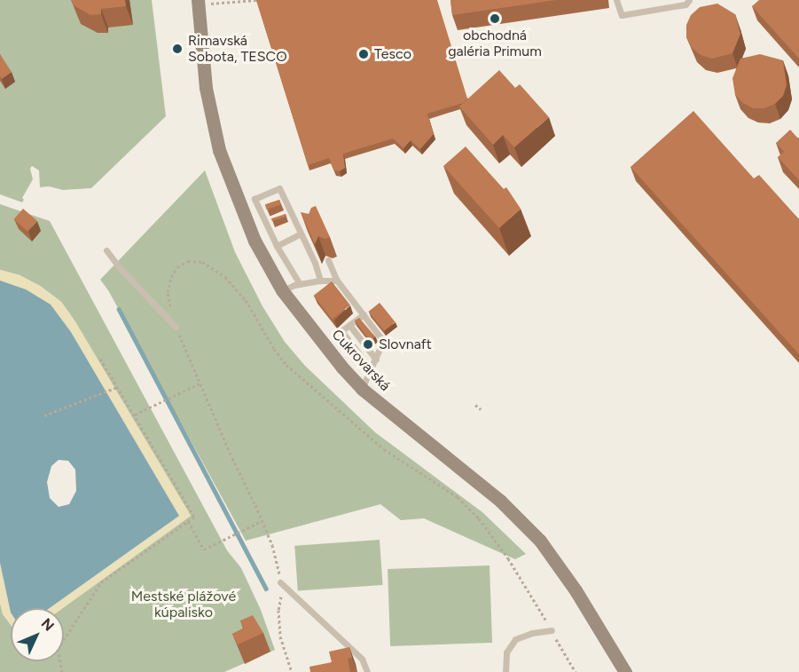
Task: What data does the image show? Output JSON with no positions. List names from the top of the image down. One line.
{"streets":{"main road":["Cukrovarská"]},"parks":["Mestské plážové kúpalisko"],"places":["obchodná galéria Primum","Rimavská Sobota, TESCO","Tesco","Slovnaft"],"north":"top right"}
